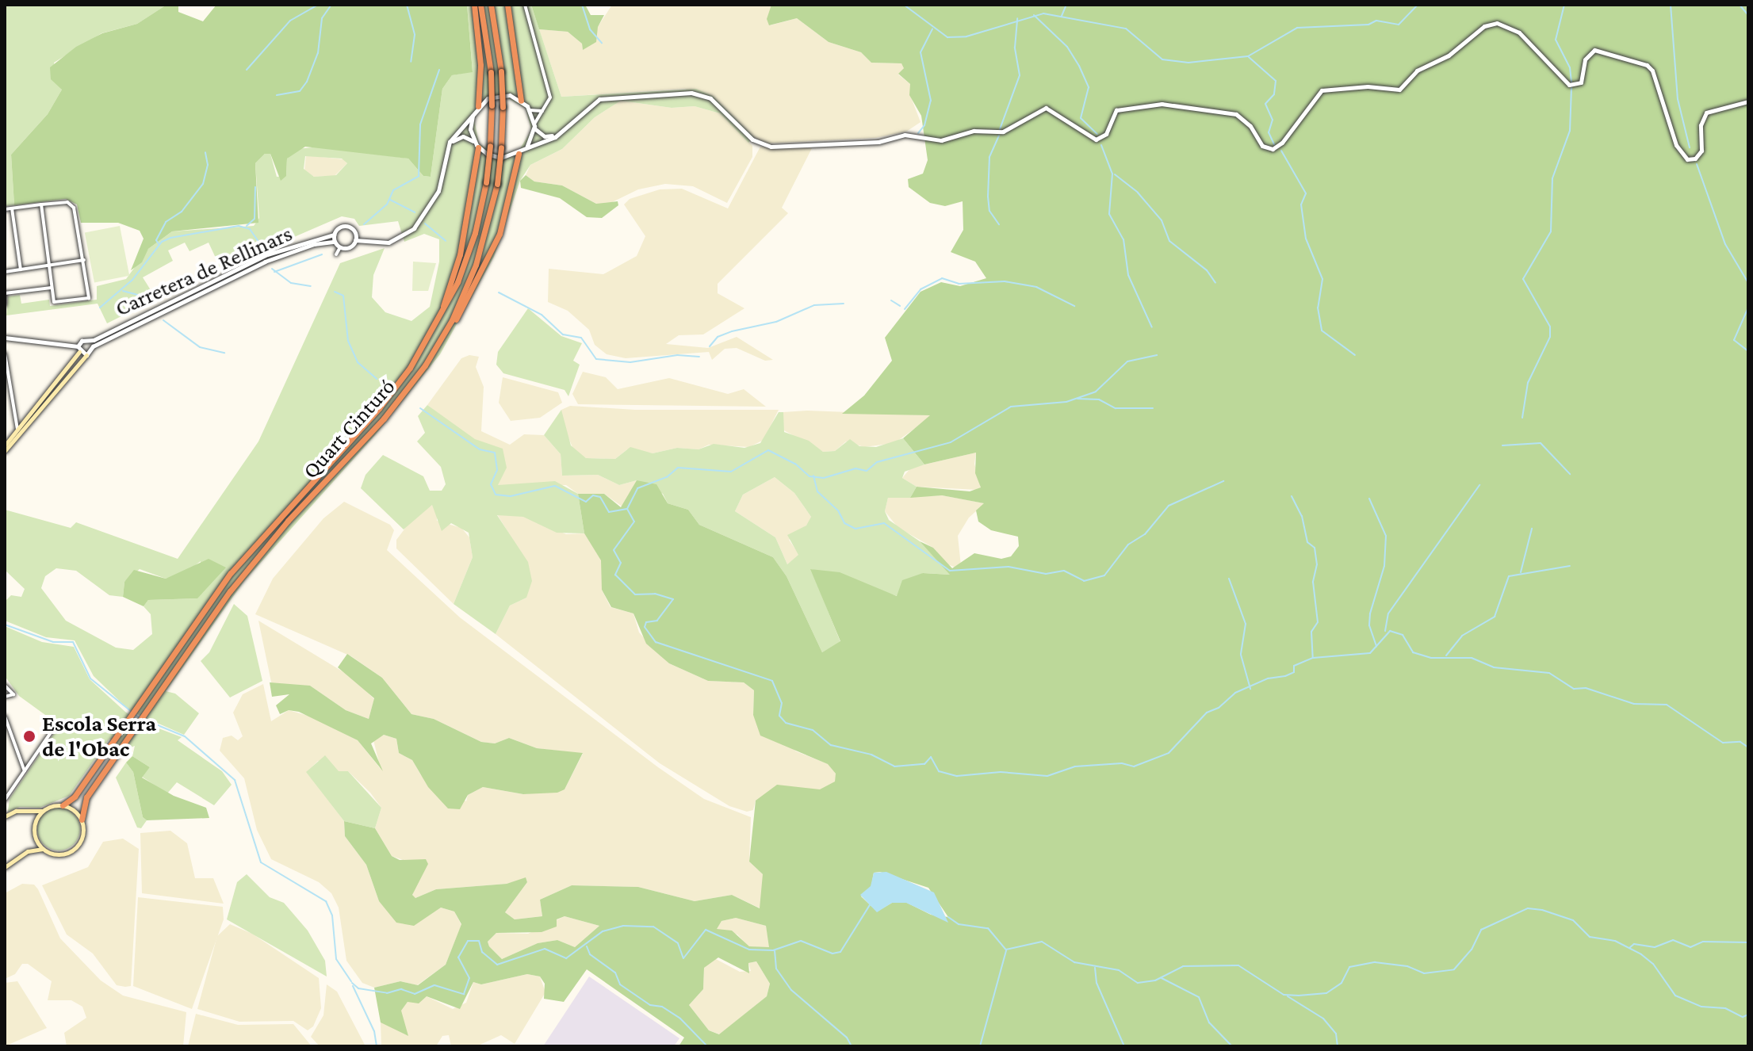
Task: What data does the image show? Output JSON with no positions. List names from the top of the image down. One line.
{"streets":{"highway":["Quart Cinturó"],"street":["Carretera de Rellinars"]},"places":["Escola Serra de l'Obac"]}
